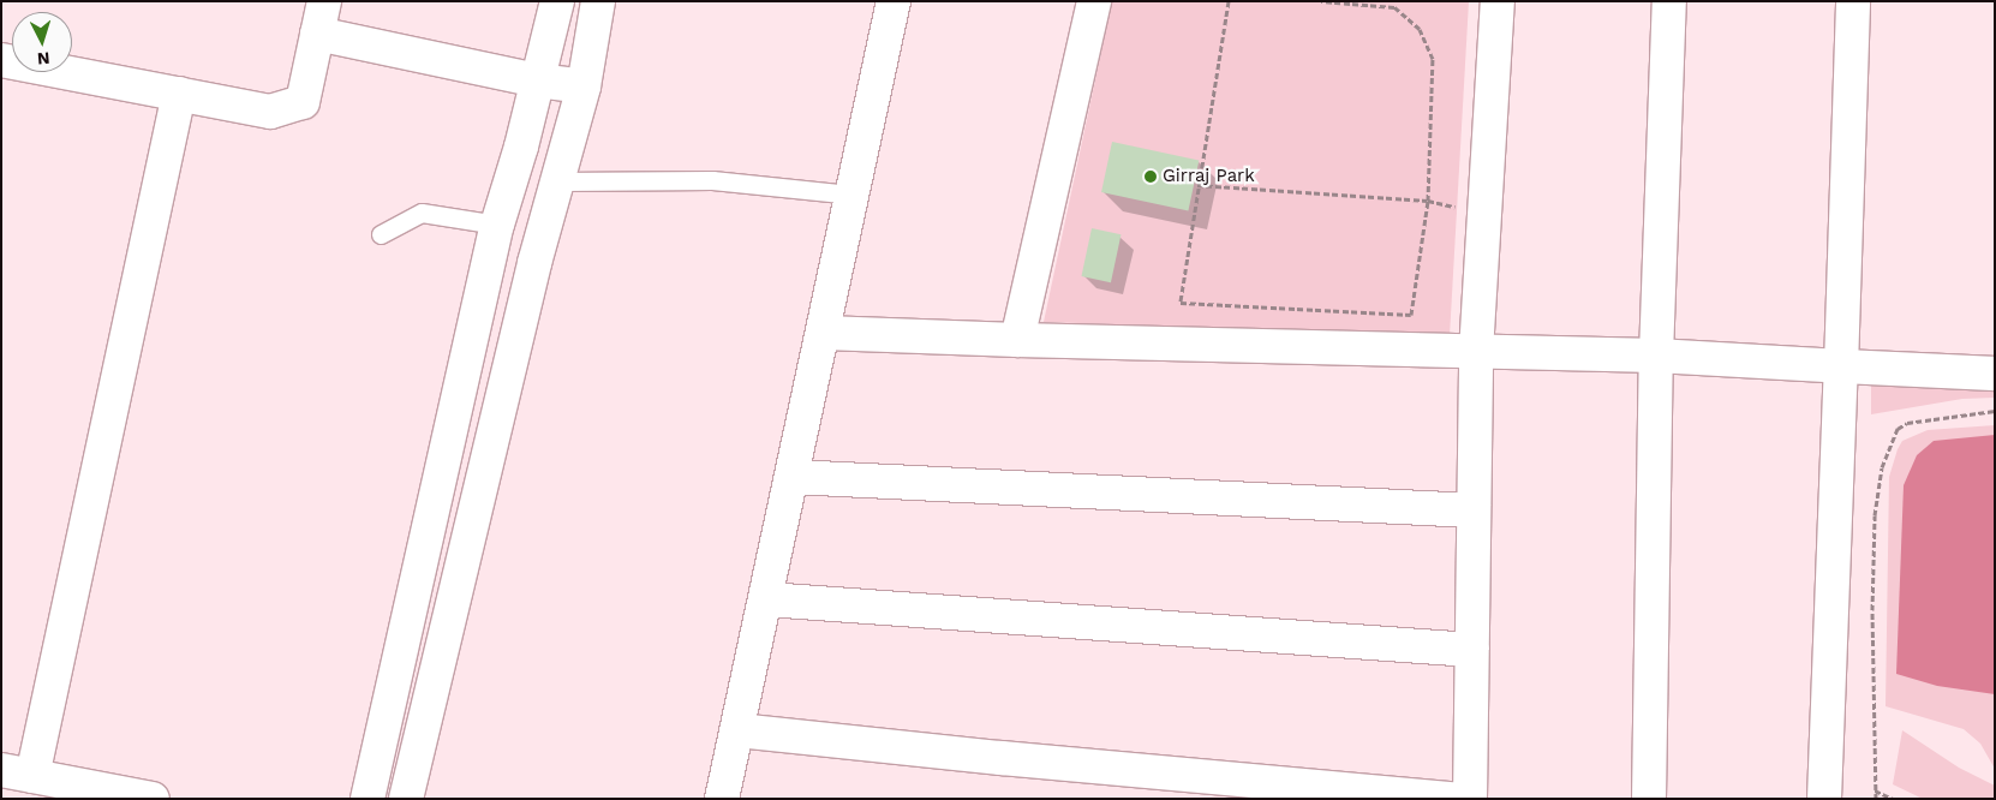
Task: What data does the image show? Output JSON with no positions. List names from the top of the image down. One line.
{"places":["Girraj Park"],"north":"bottom"}
